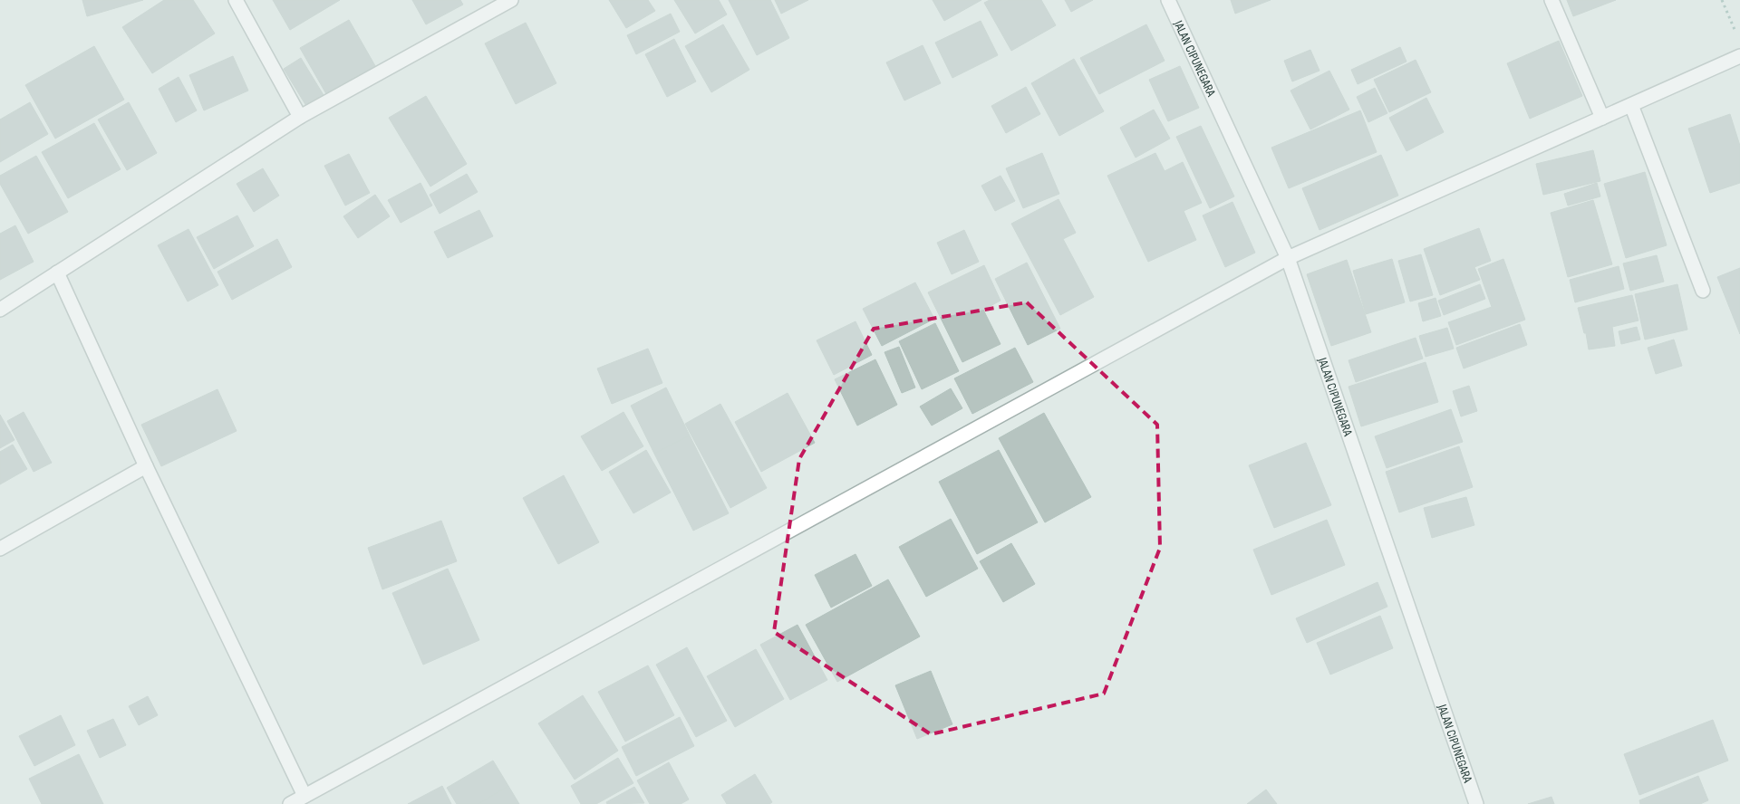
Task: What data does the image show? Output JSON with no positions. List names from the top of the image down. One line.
{"streets":{"street":["JALAN CIPUNEGARA"]}}
